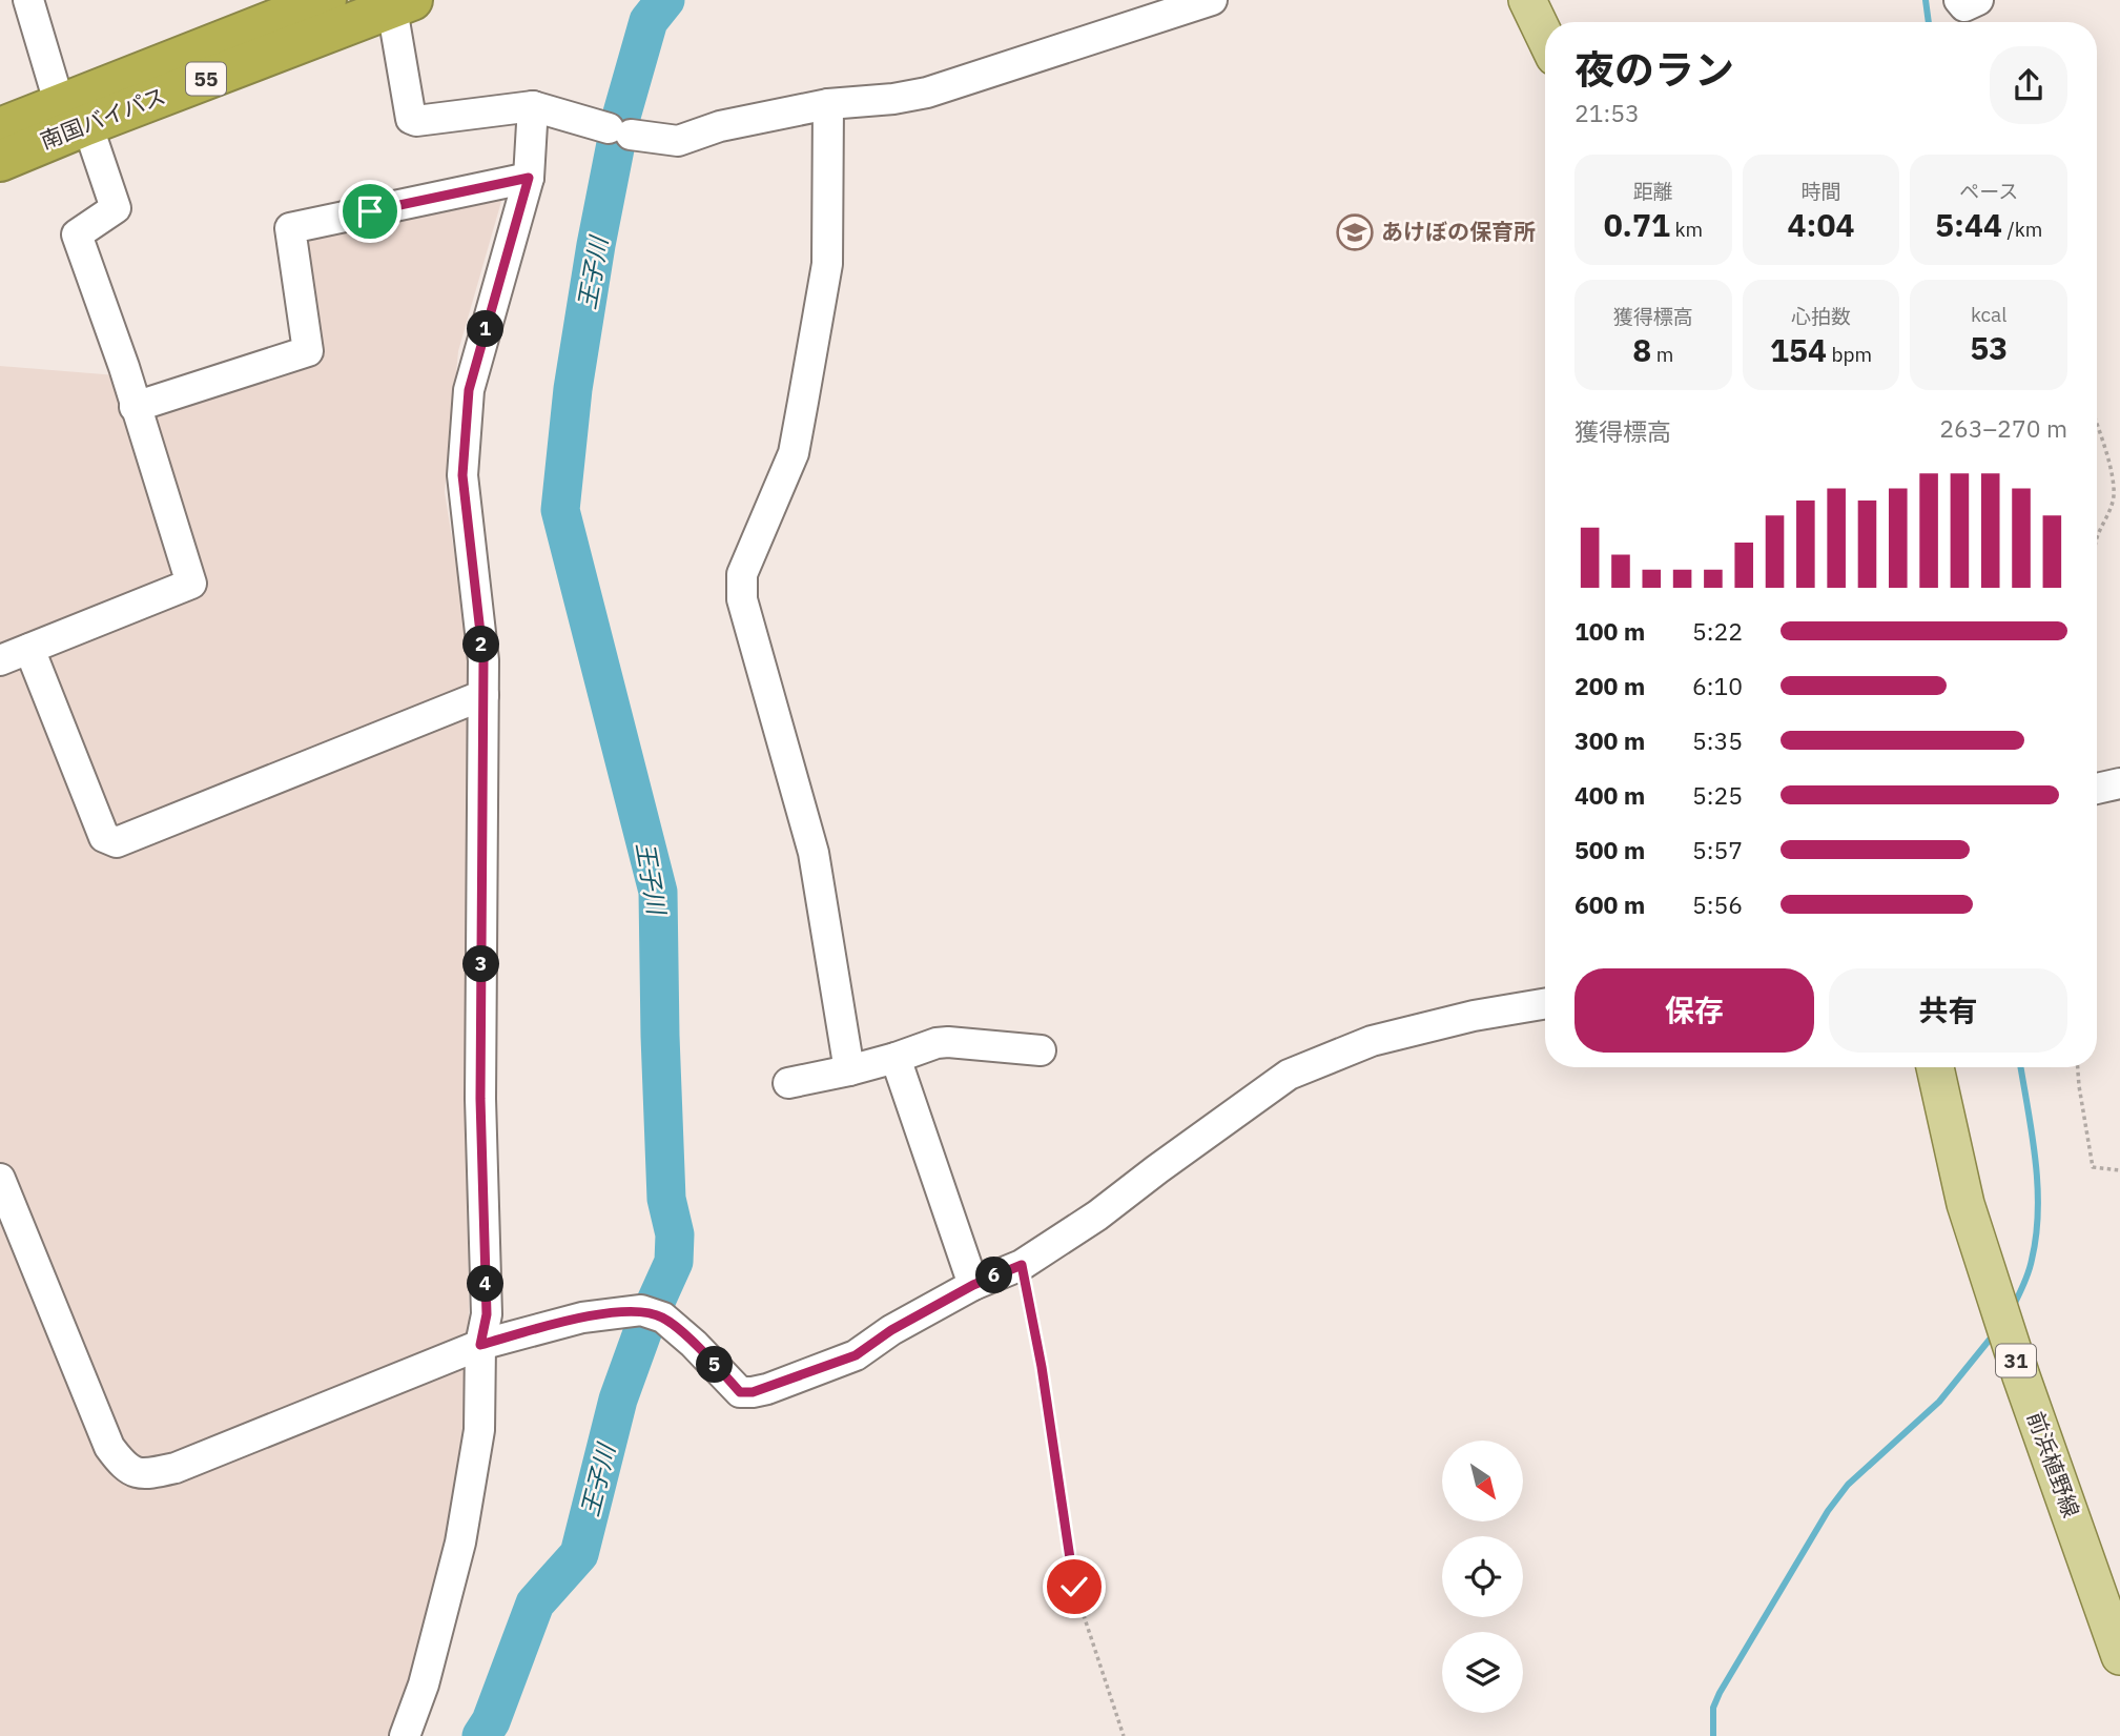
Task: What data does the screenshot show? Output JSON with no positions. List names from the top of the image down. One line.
{"streets":{"highway":["55","南国バイパス"],"main road":["31","前浜植野線"]},"water":["王子川"],"places":{"school or university":["あけぼの保育所"]},"north":"bottom right","page":{"heading":["夜のラン","21:53"],"stats":[["距離","0.71 km"],["時間","4:04"],["ペース","5:44 /km"],["獲得標高","8 m"],["心拍数","154 bpm"],["kcal","53"]],"pins":["1","2","3","6","4","5"],"chart":["獲得標高","263–270 m"],"list":[{"name":"100 m","note":"5:22"},{"name":"200 m","note":"6:10"},{"name":"300 m","note":"5:35"},{"name":"400 m","note":"5:25"},{"name":"500 m","note":"5:57"},{"name":"600 m","note":"5:56"}],"buttons":["保存","共有"]}}
